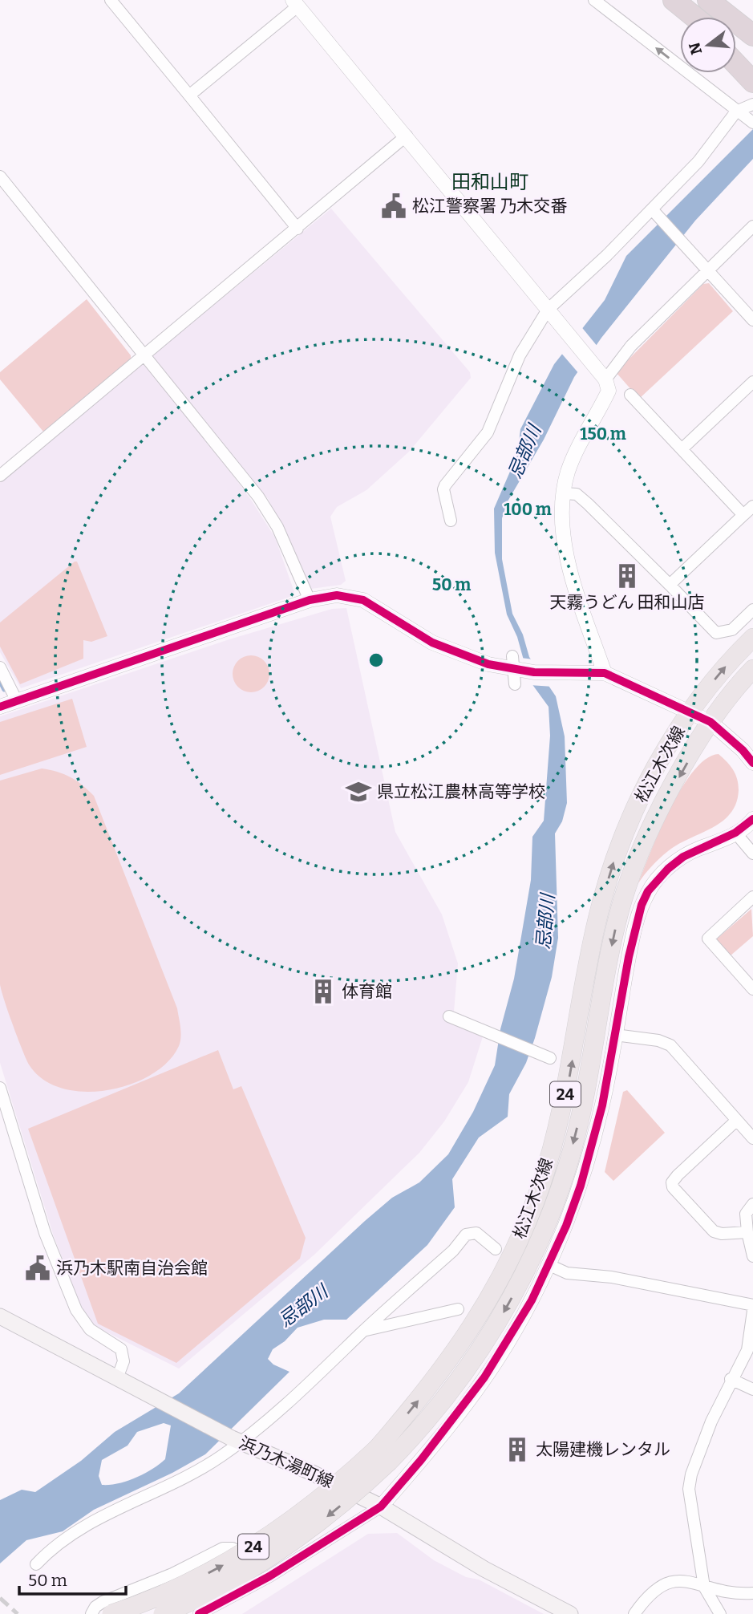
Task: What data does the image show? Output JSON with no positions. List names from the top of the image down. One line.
{"streets":{"main road":["松江木次線","24","浜乃木湯町線"]},"districts":["田和山町"],"water":["忌部川"],"places":{"public building":["松江警察署 乃木交番","浜乃木駅南自治会館"],"building":["天霧うどん 田和山店","体育館","太陽建機レンタル"],"school or university":["県立松江農林高等学校"]},"scale_bar":"50 m","north":"left","rings":["150 m","100 m","50 m"]}
